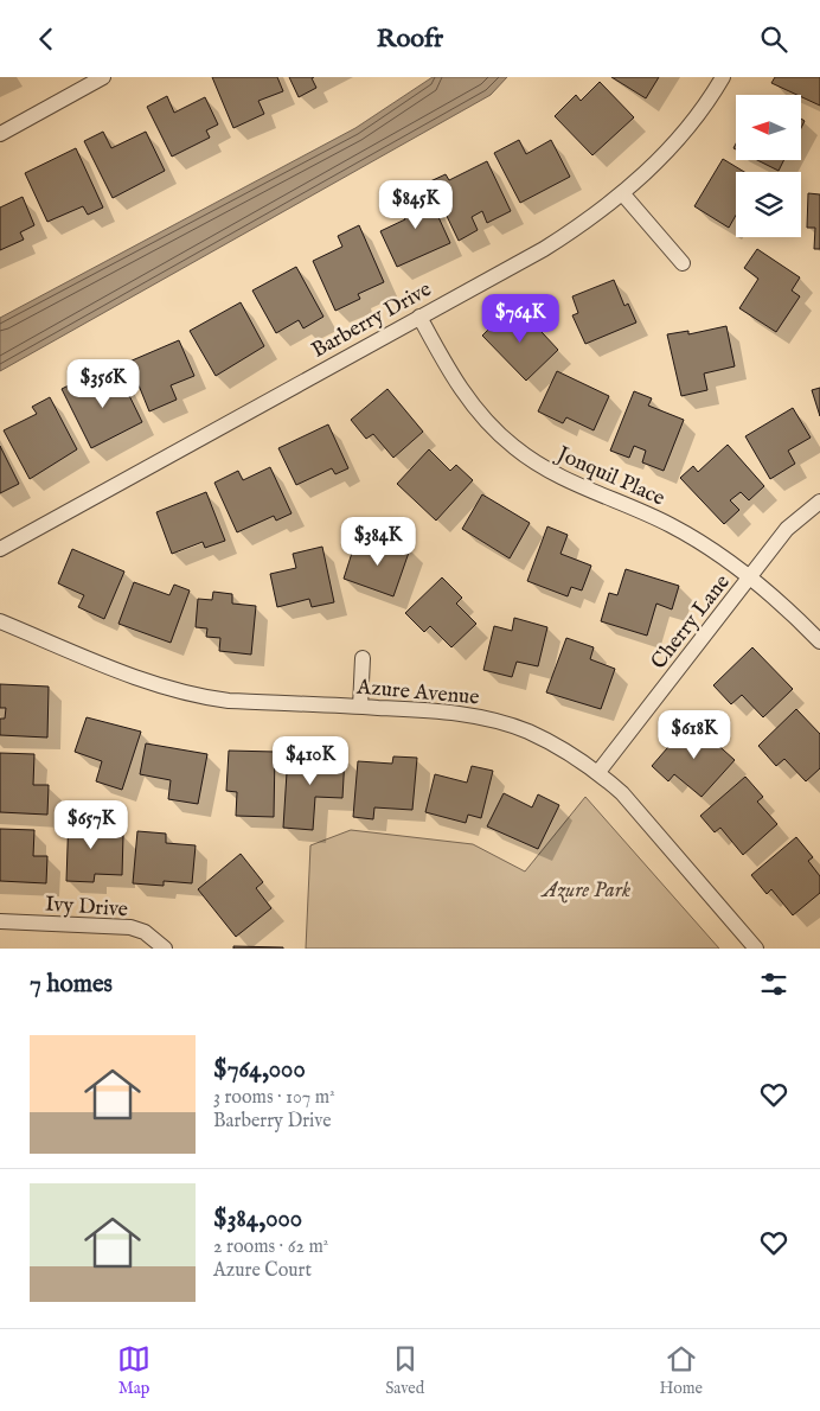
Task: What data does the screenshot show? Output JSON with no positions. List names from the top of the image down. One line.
{"streets":{"street":["Barberry Drive","Jonquil Place","Cherry Lane","Azure Avenue","Ivy Drive"]},"crossings":[["Barberry Drive","Jonquil Place"],["Jonquil Place","Cherry Lane"],["Cherry Lane","Azure Avenue"]],"parks":["Azure Park"],"north":"left","page":{"header":"Roofr","price":["$845K","$764K","$356K","$384K","$618K","$410K","$657K"],"heading":"7 homes","list":[{"name":"$764,000","note":"3 rooms · 107 m² · Barberry Drive"},{"name":"$384,000","note":"2 rooms · 62 m² · Azure Court"}],"tabs":["Map","Saved","Home"]}}
